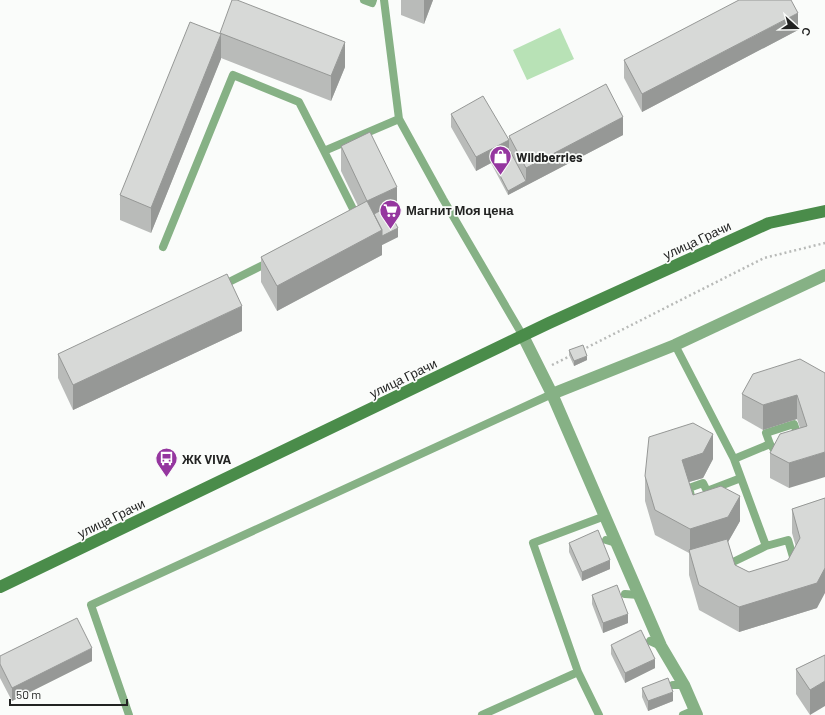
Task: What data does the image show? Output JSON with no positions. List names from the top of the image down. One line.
{"streets":{"street":["улица Грачи"]},"places":{"shop":["Wildberries"],"supermarket":["Магнит Моя цена"],"bus stop":["ЖК VIVA"]},"scale_bar":"50 m","north":"right"}
